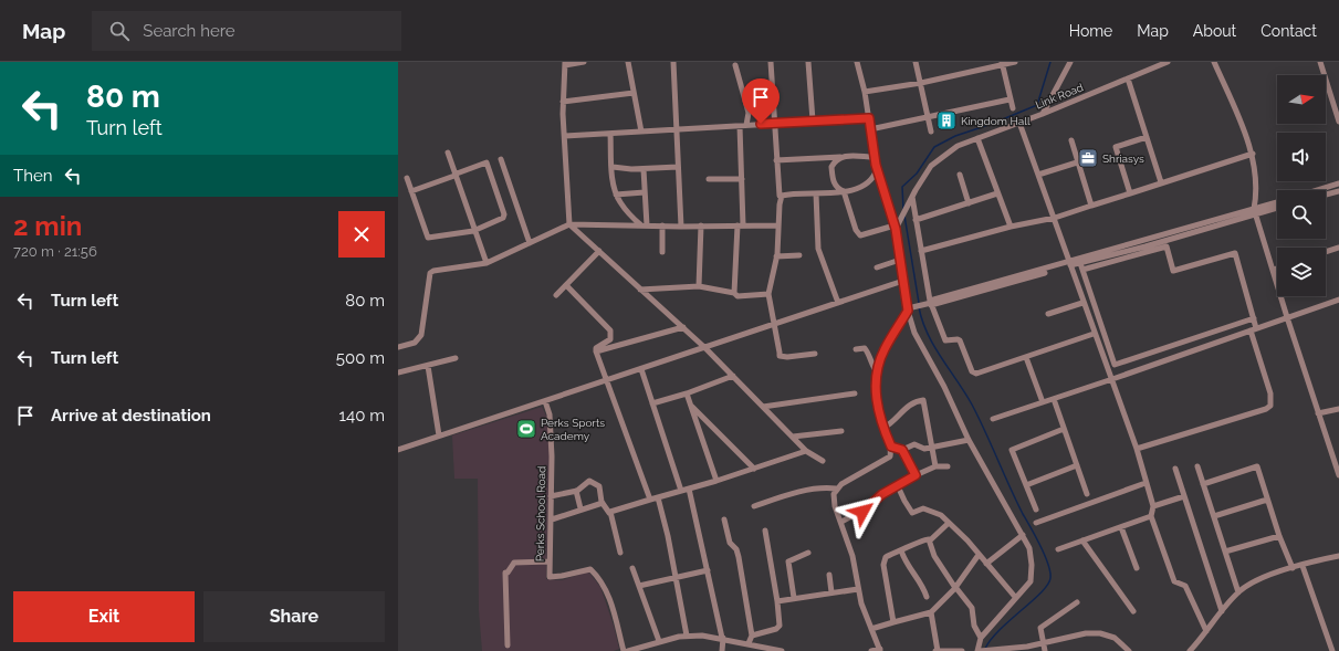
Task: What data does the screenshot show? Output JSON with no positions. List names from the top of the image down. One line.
{"streets":{"street":["Link Road","Perks School Road"]},"places":{"building":["Kingdom Hall"],"office":["Shriasys"],"sports":["Perks Sports Academy"]},"north":"right","page":{"header":"Map","search":"Search here","nav":["Home","Map","About","Contact"],"turn":["80 m","Turn left"],"then":"Then","heading":["2 min","720 m · 21:56"],"list":[{"name":"Turn left","value":"80 m"},{"name":"Turn left","value":"500 m"},{"name":"Arrive at destination","value":"140 m"}],"buttons":["Exit","Share"]}}
